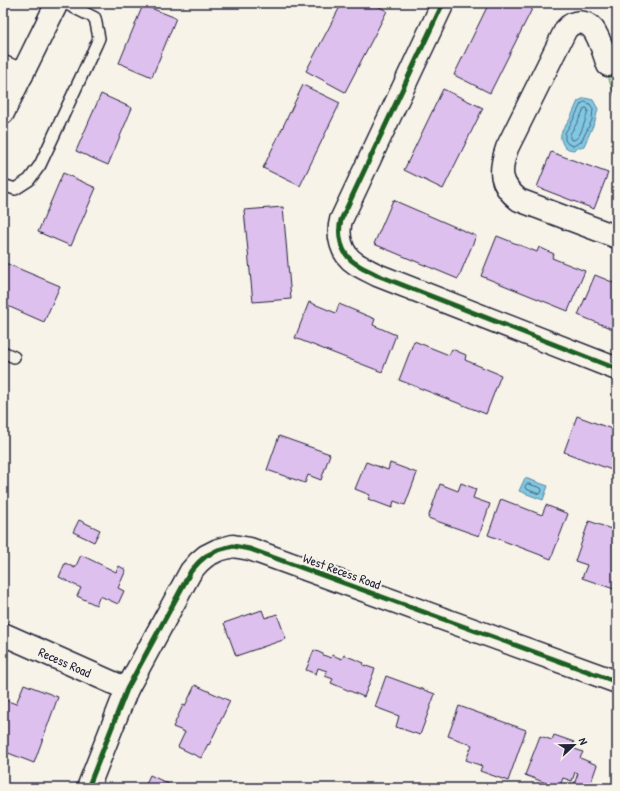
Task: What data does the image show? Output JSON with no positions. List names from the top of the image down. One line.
{"streets":{"street":["West Recess Road","Recess Road"]},"crossings":[["West Recess Road","Recess Road"]],"north":"right"}
